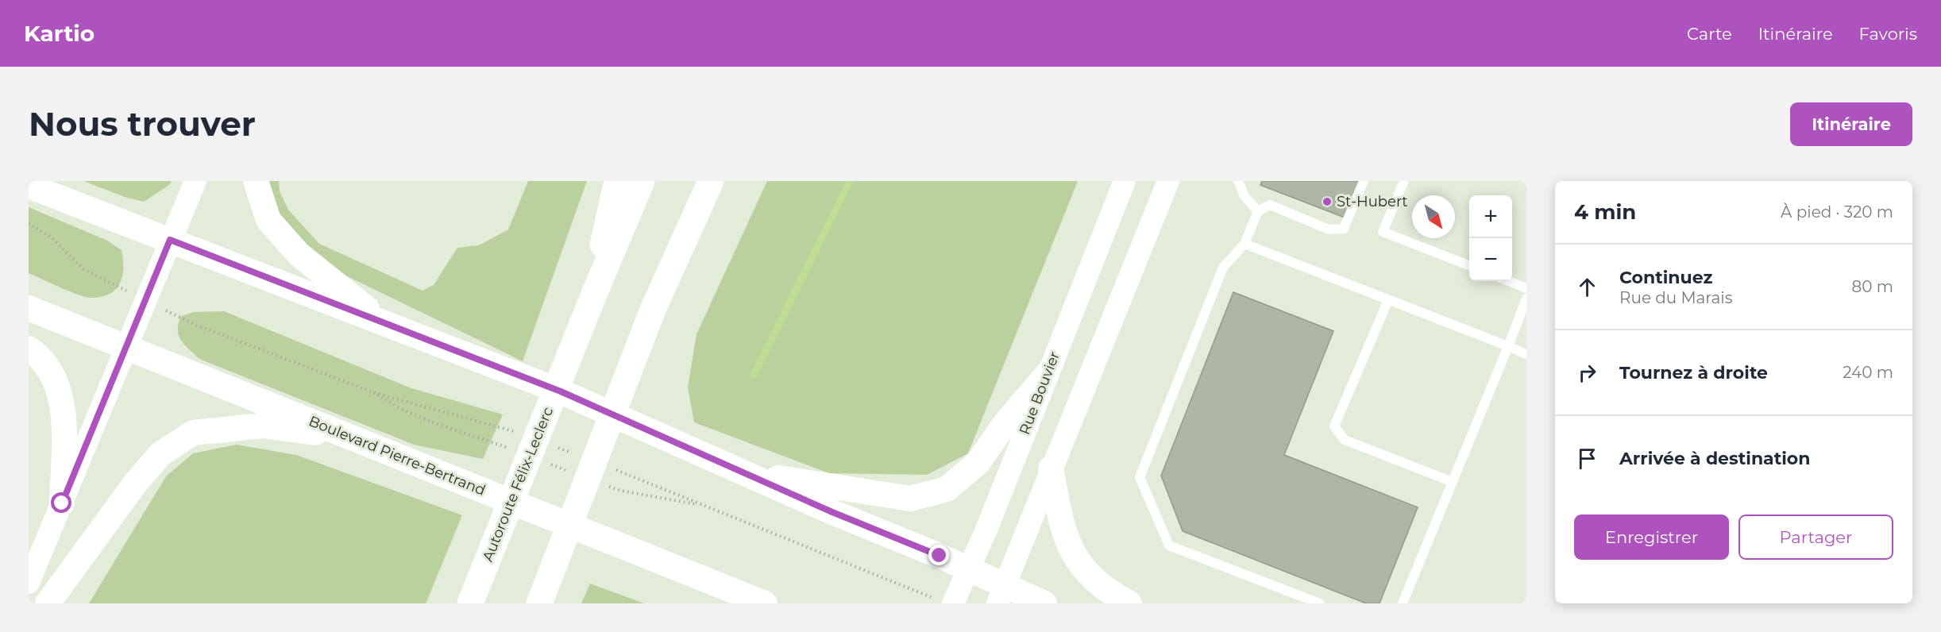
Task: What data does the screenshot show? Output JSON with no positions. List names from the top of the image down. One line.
{"streets":{"highway":["Autoroute Félix-Leclerc"],"main road":["Boulevard Pierre-Bertrand"],"street":["Rue Bouvier"]},"places":["St-Hubert"],"north":"bottom right","page":{"header":"Kartio","nav":["Carte","Itinéraire","Favoris"],"buttons":["Itinéraire",["Enregistrer","Partager"]],"title":"Nous trouver","heading":["4 min","À pied · 320 m"],"map_buttons":["+","−"],"list":[["Continuez","Rue du Marais","80 m"],["Tournez à droite","240 m"],"Arrivée à destination"]}}
